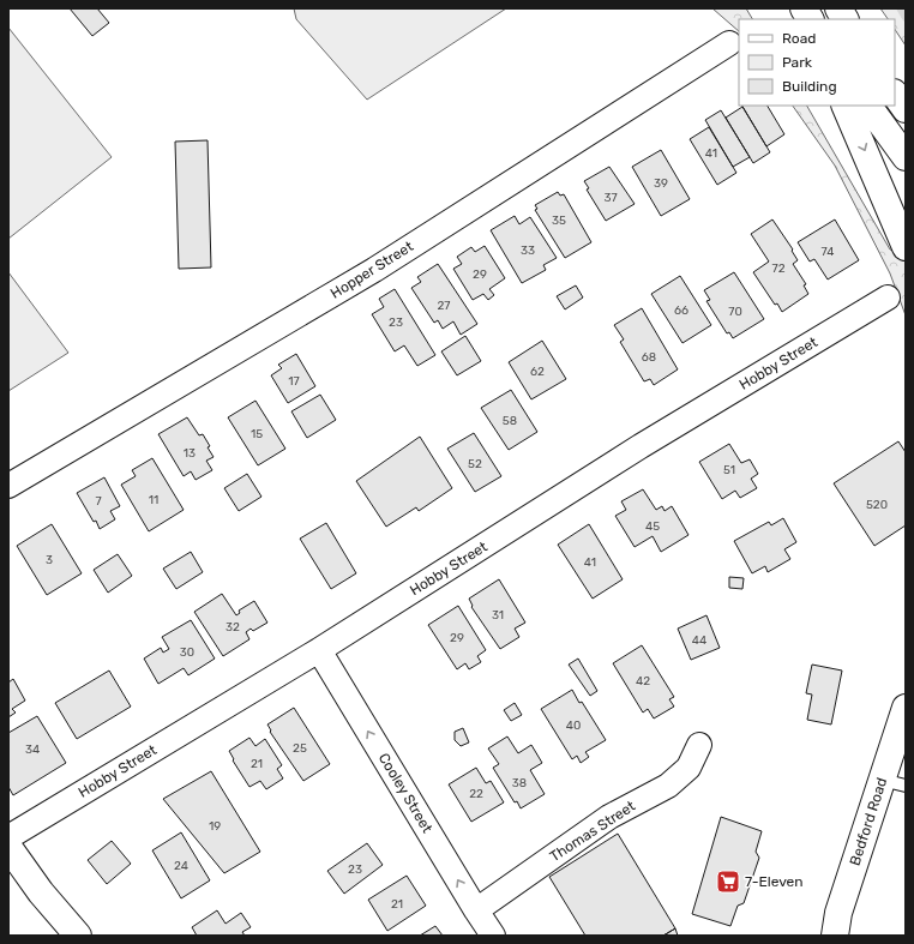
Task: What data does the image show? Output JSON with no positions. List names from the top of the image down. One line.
{"streets":{"main road":["Bedford Road"],"street":["Hopper Street","Hobby Street","Cooley Street","Thomas Street"]},"crossings":[["Hobby Street","Cooley Street"],["Cooley Street","Thomas Street"]],"one_way":["Cooley Street"],"places":{"supermarket":["7-Eleven"]},"house_numbers":["41","39","37","35","33","74","72","29","27","66","70","23","68","62","17","58","15","13","52","51","11","7","520","45","3","41","31","32","29","44","30","42","40","25","34","21","38","22","19","24","23","21"],"legend":["Road","Park","Building"]}
